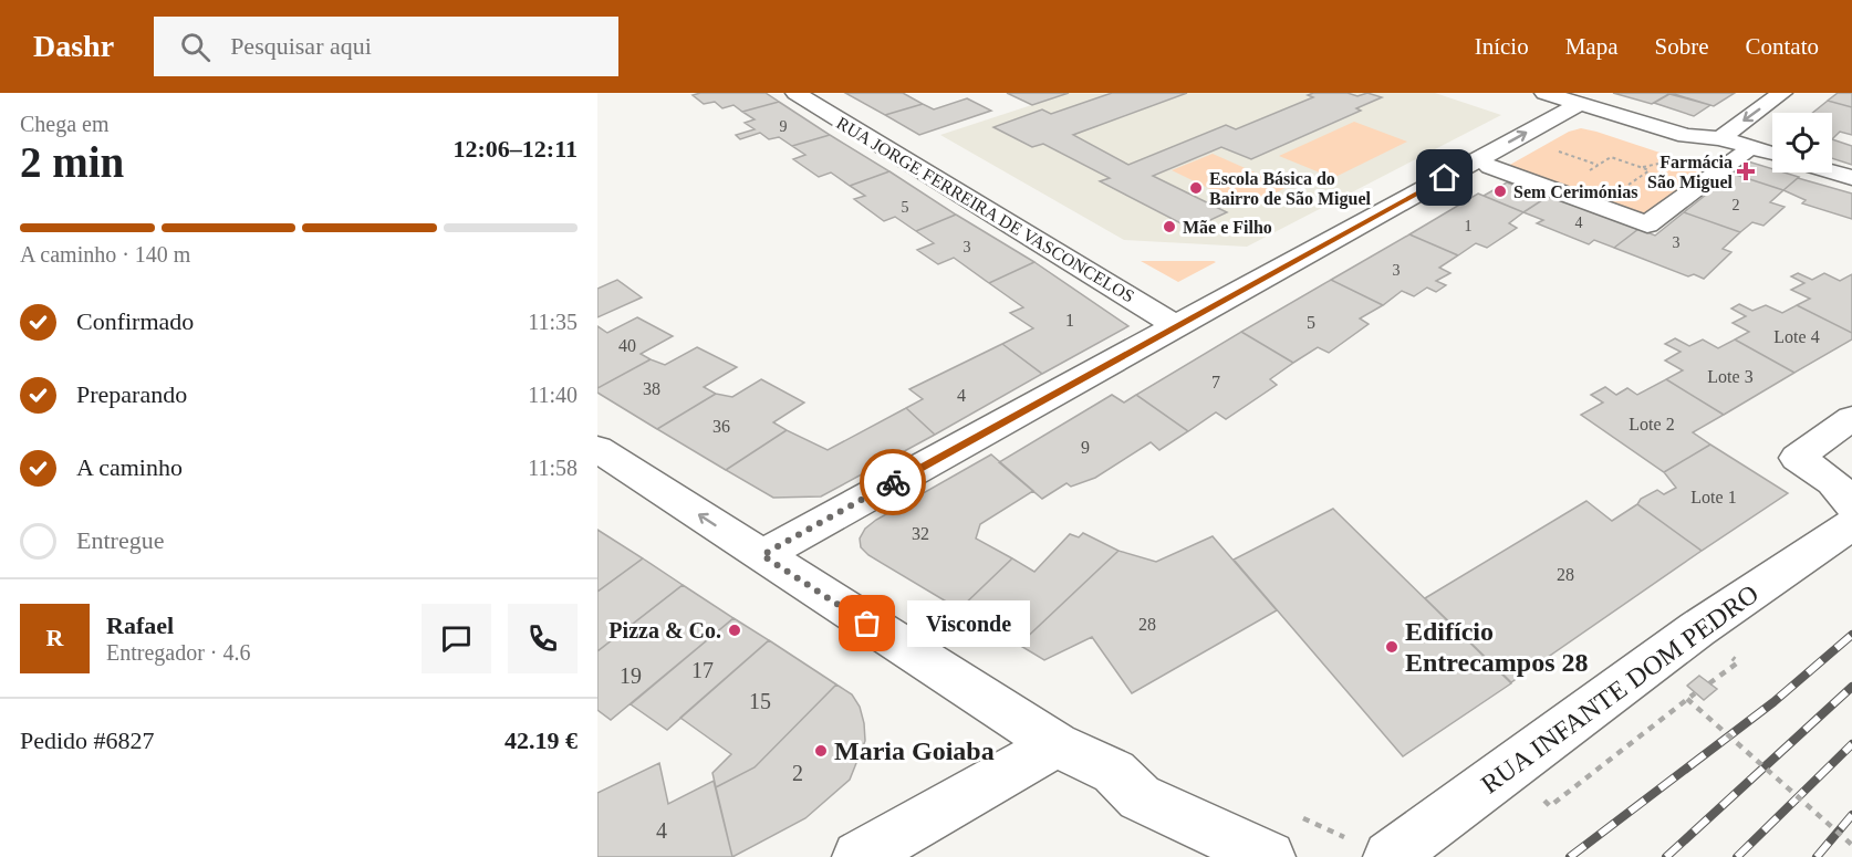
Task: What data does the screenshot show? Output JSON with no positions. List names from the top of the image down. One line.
{"streets":{"street":["RUA JORGE FERREIRA DE VASCONCELOS","RUA INFANTE DOM PEDRO"]},"places":{"health":["Farmácia São Miguel"],"other":["Escola Básica do Bairro de São Miguel","Sem Cerimónias","Mãe e Filho","Visconde","Pizza & Co.","Edifício Entrecampos 28","Maria Goiaba"]},"house_numbers":["9","2","5","4","1","3","3","3","1","5","Lote 4","40","Lote 3","7","38","4","Lote 2","36","9","Lote 1","32","28","28","17","19","15","2","4"],"page":{"header":"Dashr","search":"Pesquisar aqui","nav":["Início","Mapa","Sobre","Contato"],"heading":["2 min","Chega em","12:06–12:11"],"panel":["Rafael","Entregador · 4.6","Pedido #6827","42.19 €"],"bar":"A caminho · 140 m","list":[["Confirmado","11:35"],["Preparando","11:40"],["A caminho","11:58"],"Entregue"],"bubble":"Visconde","round":"R"}}
